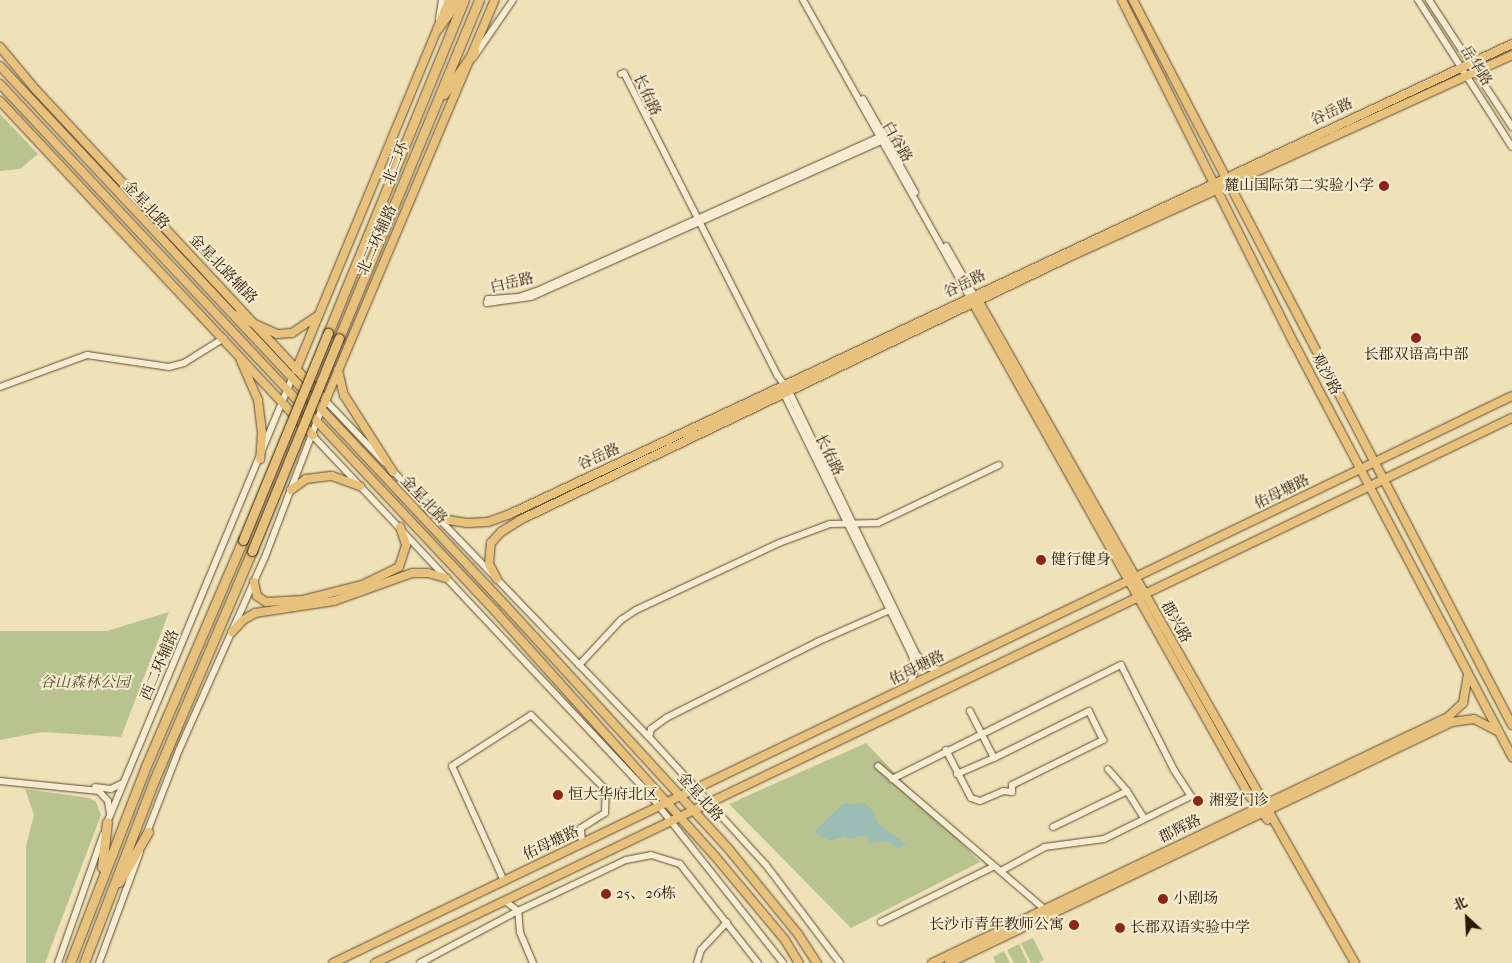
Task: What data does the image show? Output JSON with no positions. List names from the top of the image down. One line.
{"streets":{"highway":["北二环"],"main road":["谷岳路","金星北路","北二环辅路","金星北路辅路","观沙路","佑母塘路","郡兴路","郡辉路"],"street":["岳华路","长佑路","白谷路","白岳路","西二环辅路"]},"crossings":[["岳华路","谷岳路"],["长佑路","谷岳路"],["长佑路","白岳路"],["长佑路","佑母塘路"],["谷岳路","白谷路"],["谷岳路","观沙路"],["谷岳路","郡兴路"],["白谷路","白岳路"],["白谷路","郡兴路"],["金星北路","北二环辅路"],["金星北路","佑母塘路"],["金星北路","西二环辅路"],["北二环辅路","金星北路辅路"],["北二环辅路","西二环辅路"],["观沙路","佑母塘路"],["观沙路","郡辉路"],["佑母塘路","郡兴路"],["郡兴路","郡辉路"]],"parks":["谷山森林公园"],"places":["麓山国际第二实验小学","长郡双语高中部","健行健身","恒大华府北区","湘爱门诊","25、26栋","小剧场","长沙市青年教师公寓","长郡双语实验中学"],"north":"top left"}
